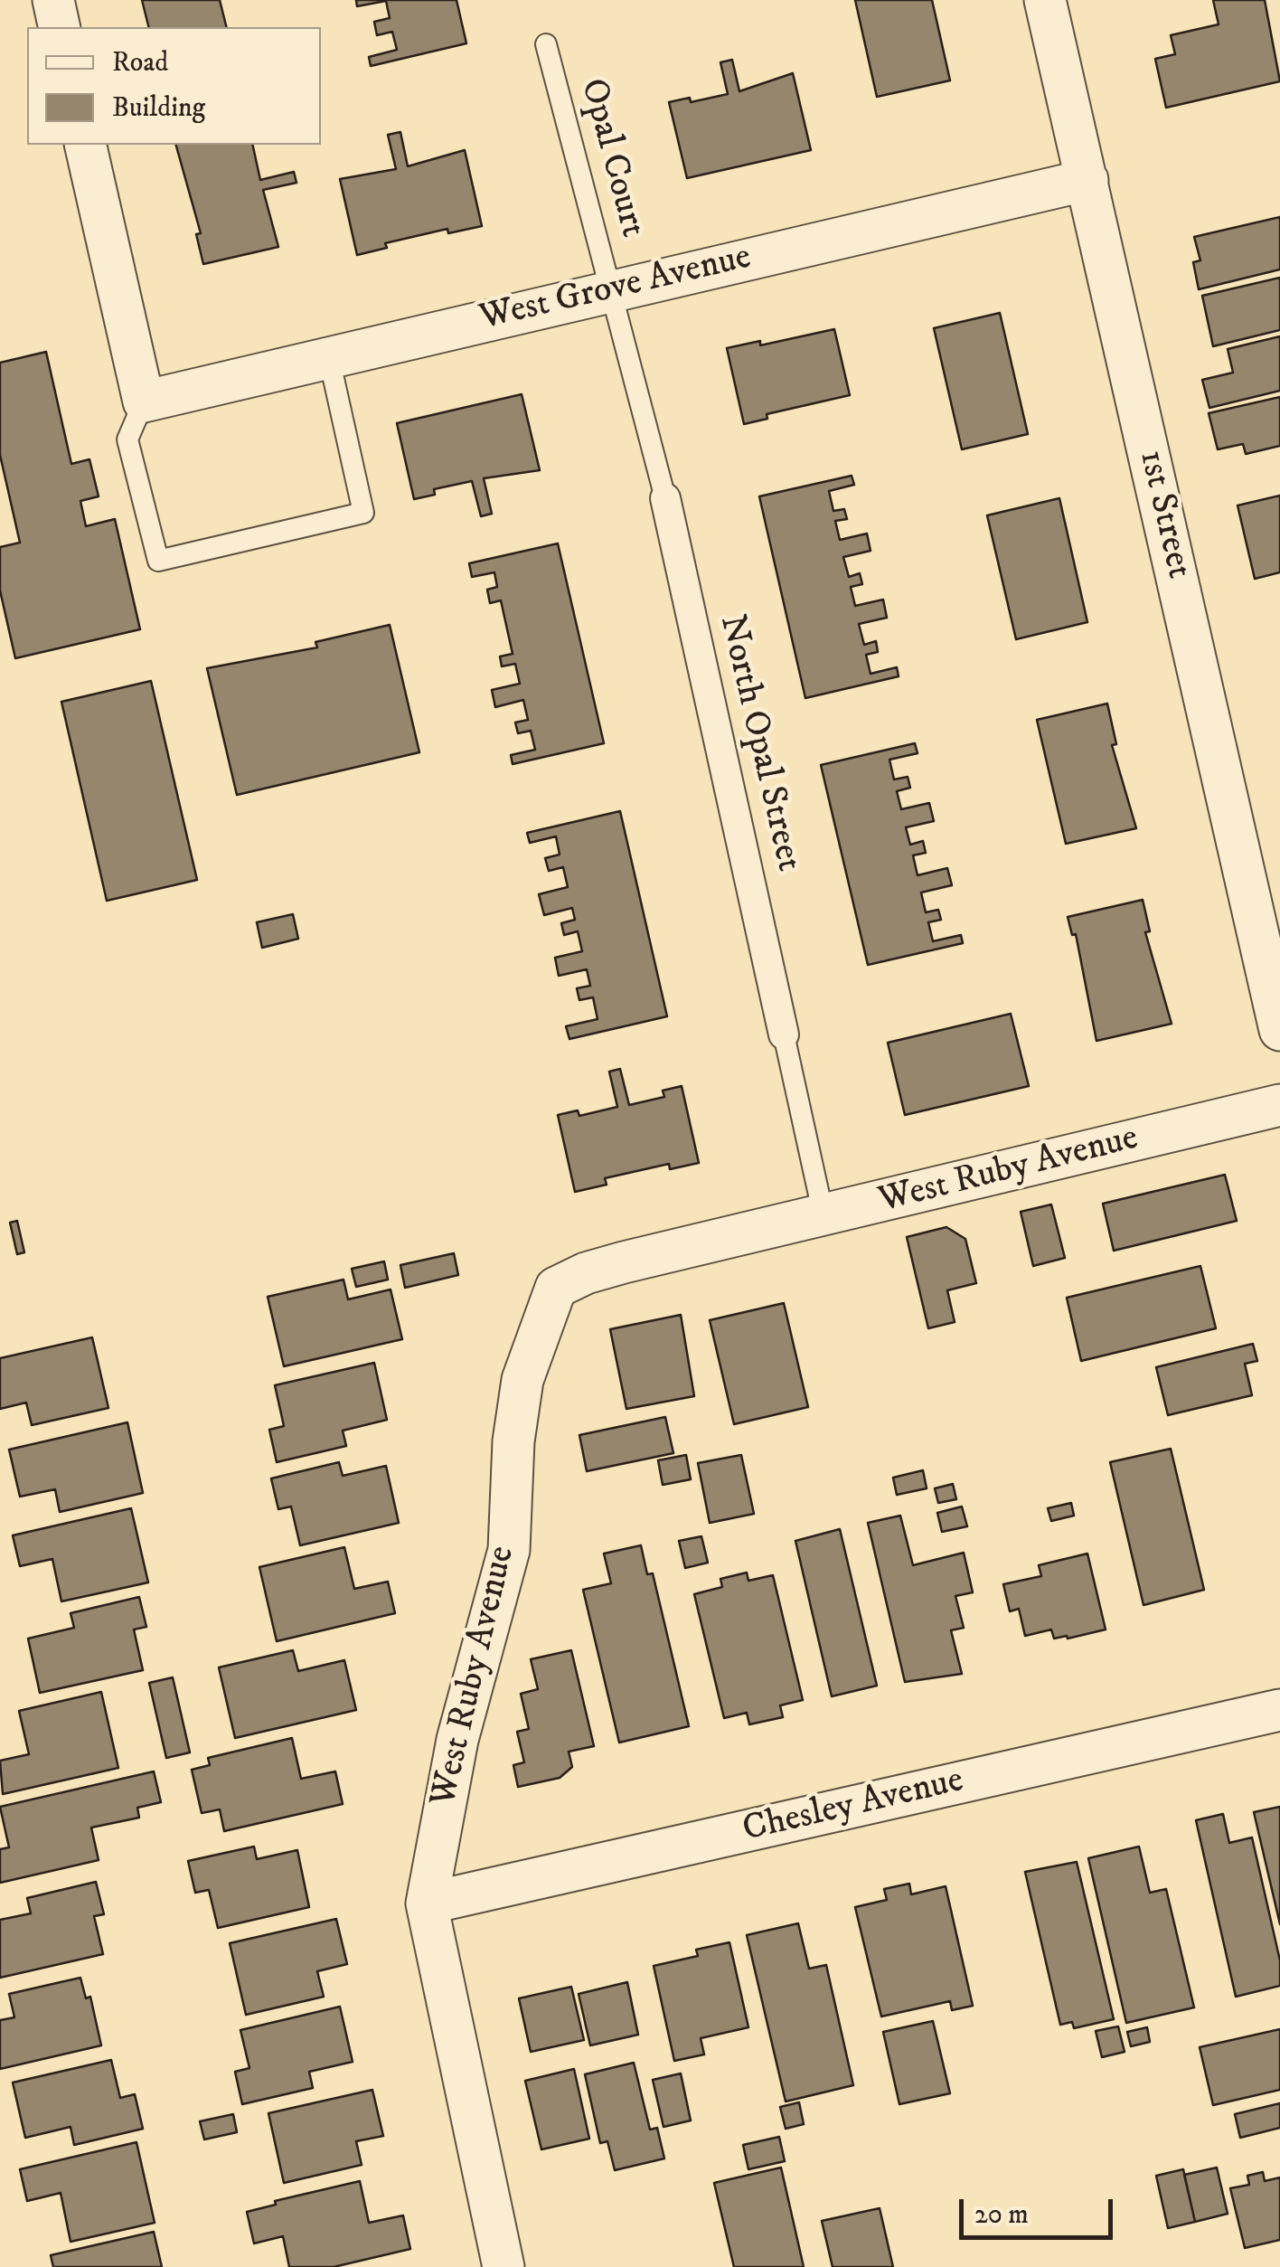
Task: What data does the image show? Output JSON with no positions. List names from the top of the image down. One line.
{"streets":{"street":["West Grove Avenue","1st Street","North Opal Street","West Ruby Avenue","Chesley Avenue"],"lane":["Opal Court"]},"crossings":[["Opal Court","West Grove Avenue"],["Opal Court","North Opal Street"],["West Grove Avenue","1st Street"],["West Grove Avenue","North Opal Street"],["North Opal Street","West Ruby Avenue"],["West Ruby Avenue","Chesley Avenue"]],"legend":["Road","Building"],"scale_bar":"20 m"}
